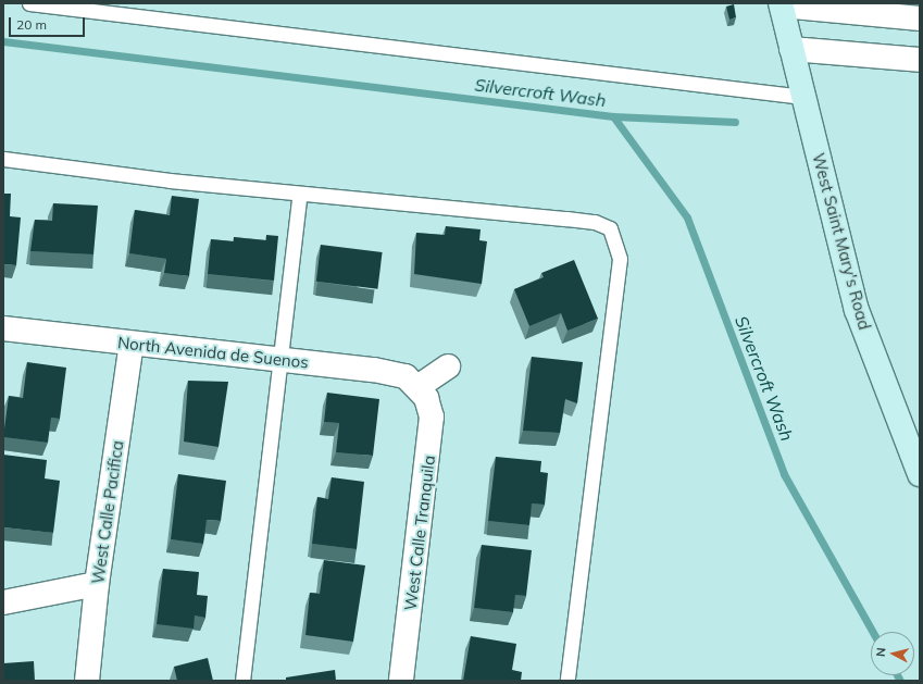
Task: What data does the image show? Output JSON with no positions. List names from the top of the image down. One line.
{"streets":{"main road":["West Saint Mary's Road"],"street":["North Avenida de Suenos","West Calle Pacifica","West Calle Tranquila"]},"crossings":[["North Avenida de Suenos","West Calle Pacifica"],["North Avenida de Suenos","West Calle Tranquila"]],"water":["Silvercroft Wash"],"scale_bar":"20 m","north":"left"}
